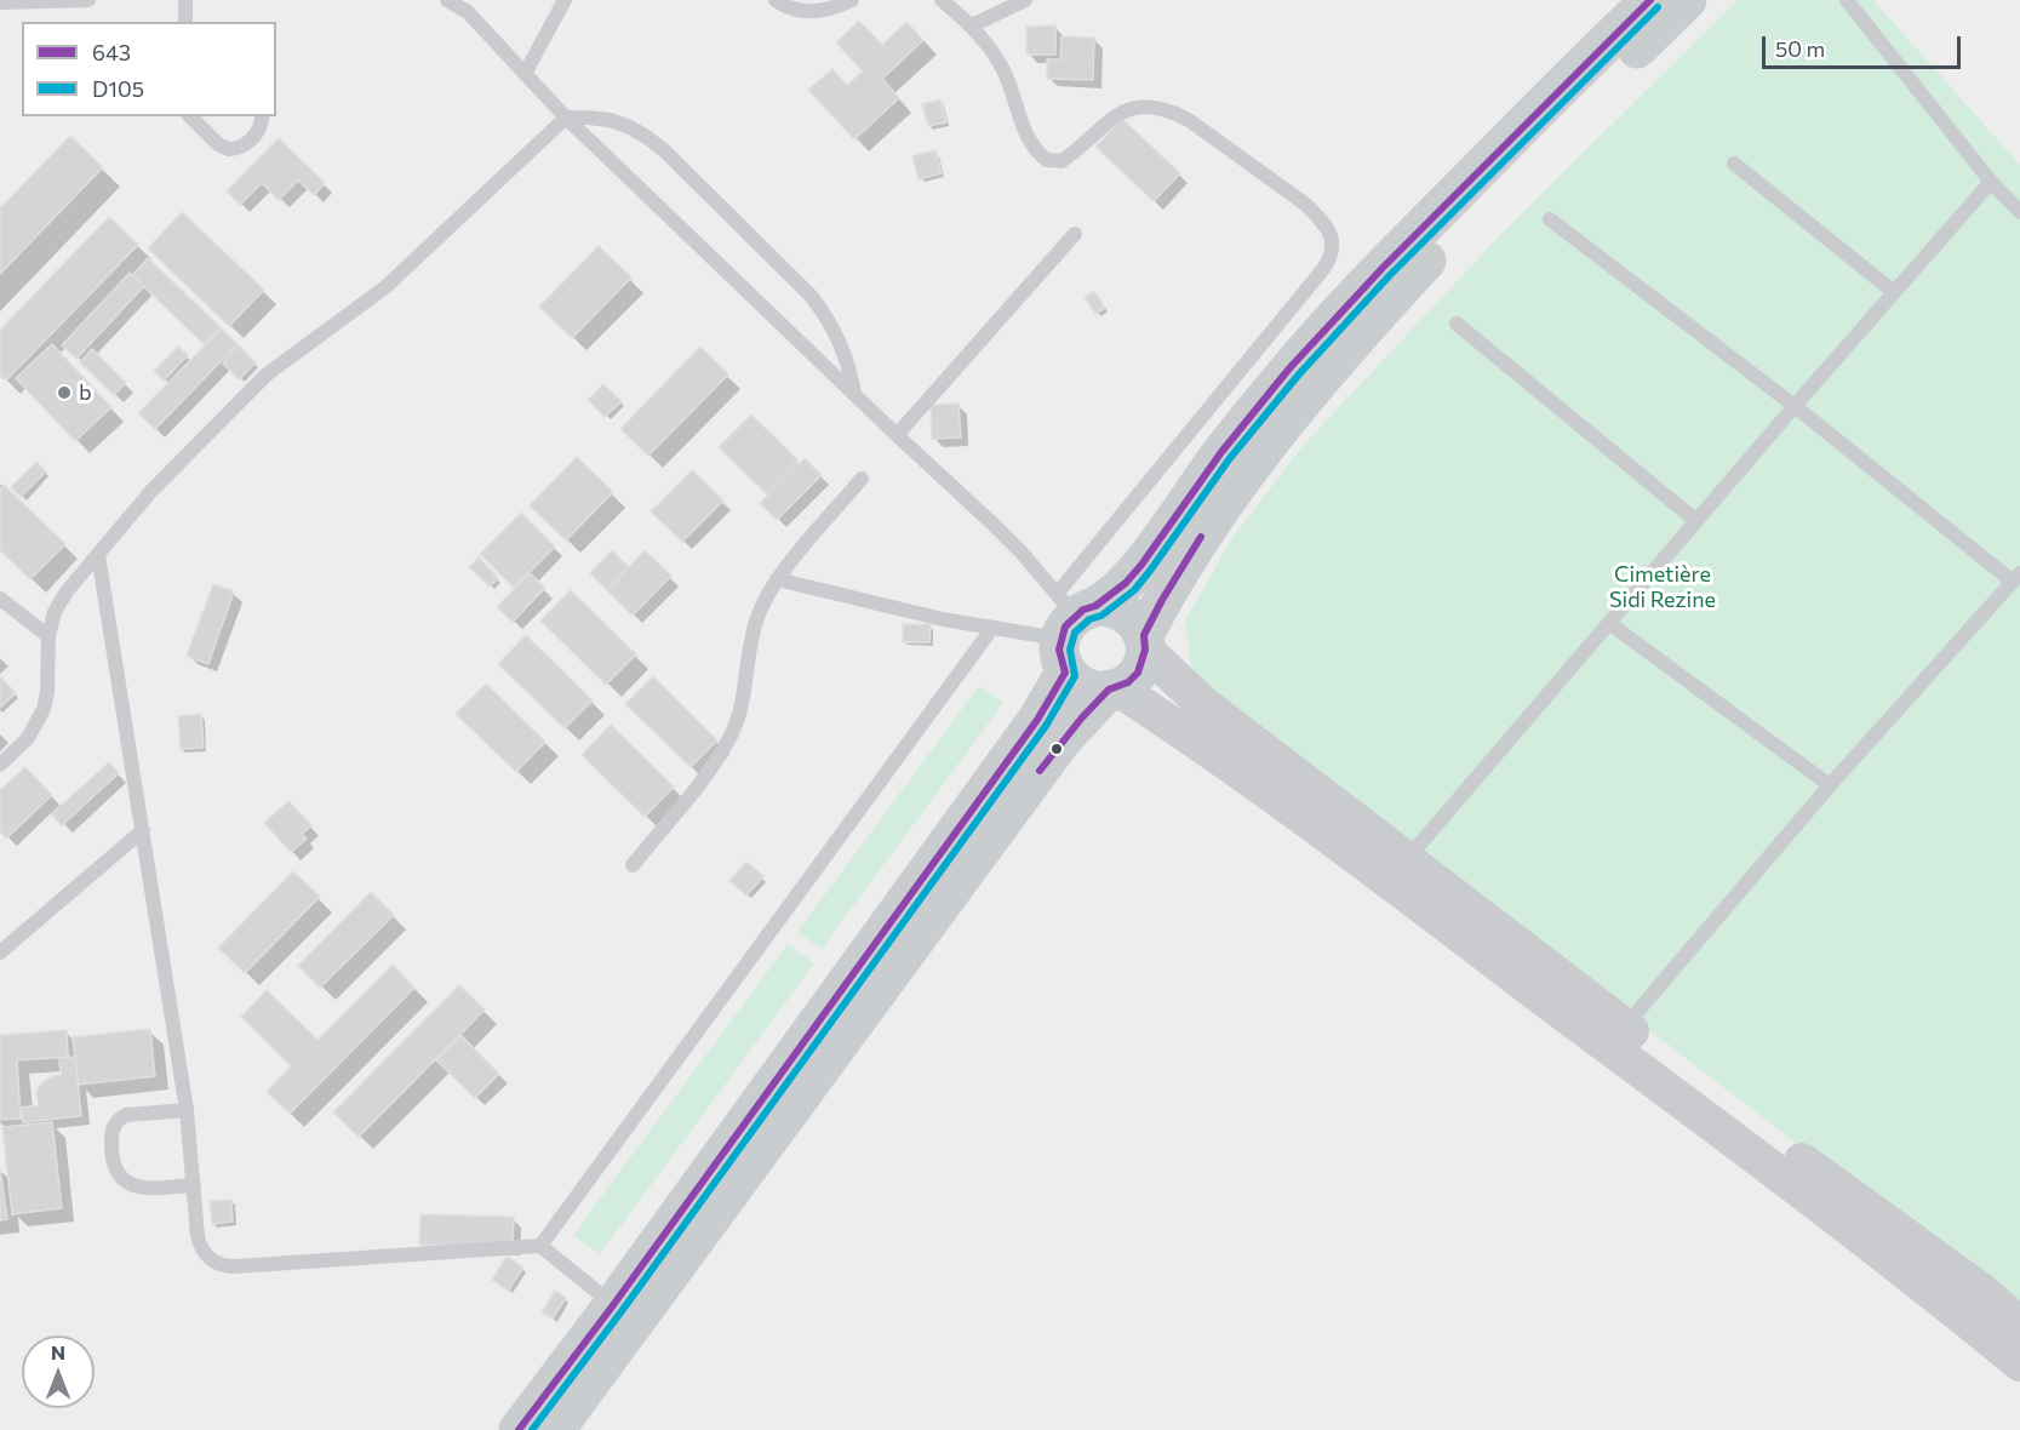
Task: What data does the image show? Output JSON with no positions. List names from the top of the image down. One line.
{"parks":["Cimetière Sidi Rezine"],"places":["b"],"lines":["transit line 643","transit line D105"],"legend":["643","D105"],"scale_bar":"50 m","north":"top"}
